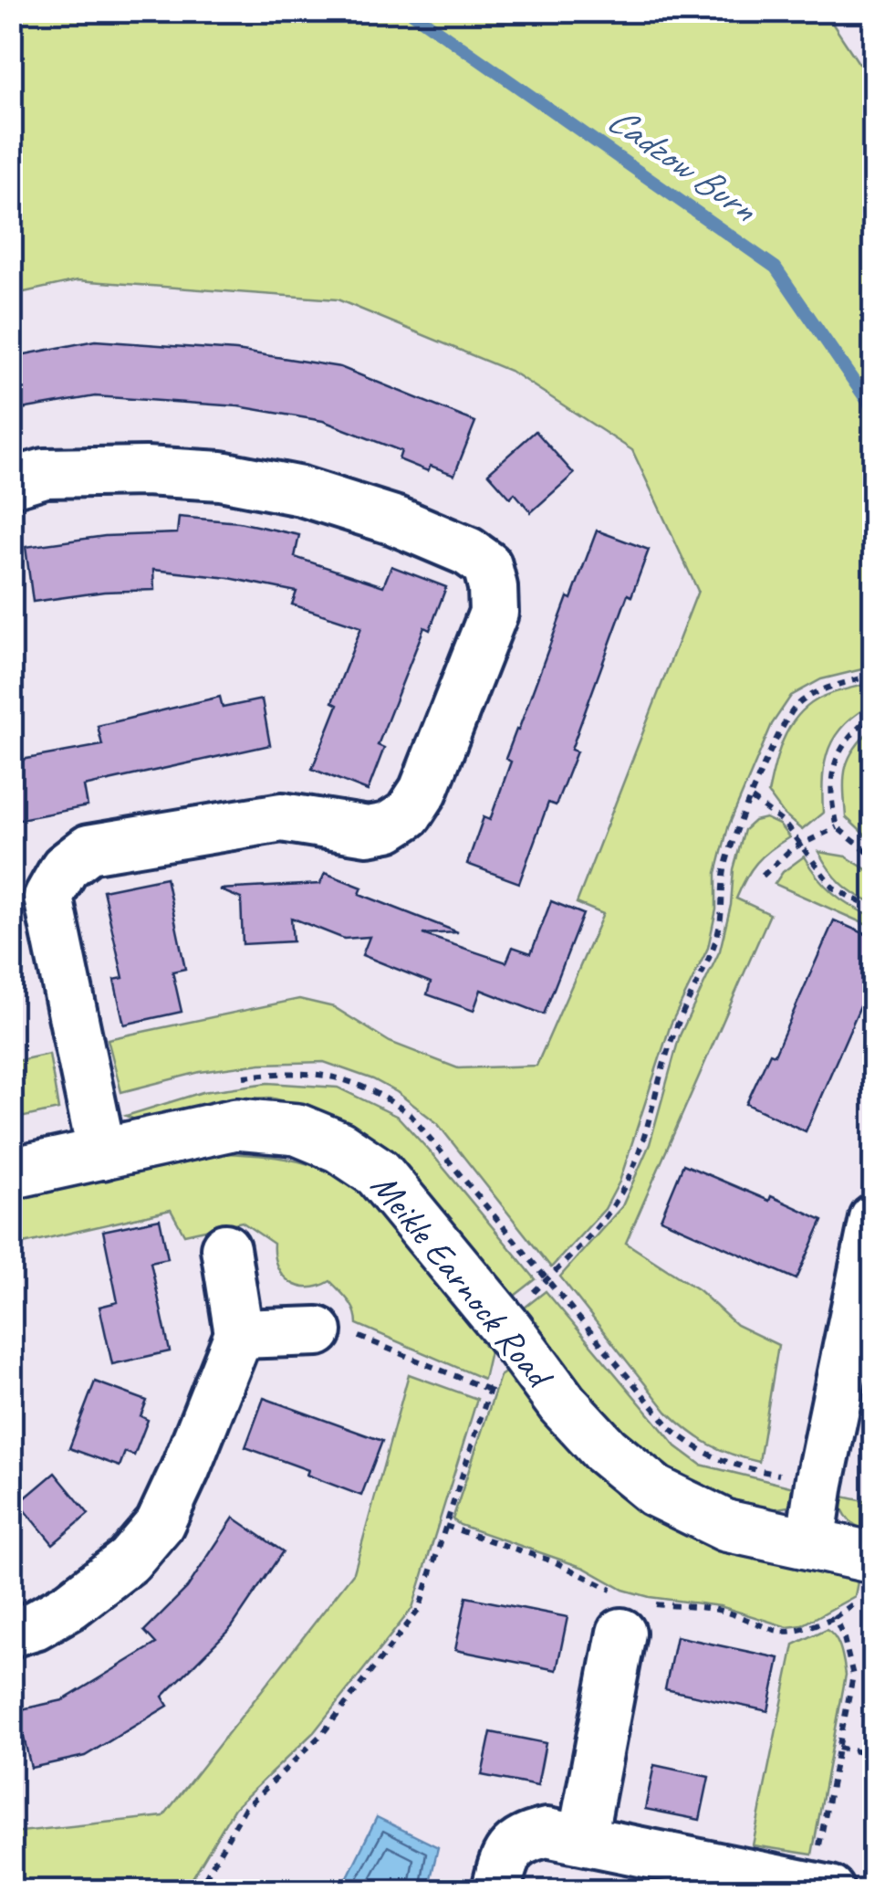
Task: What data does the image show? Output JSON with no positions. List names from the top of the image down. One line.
{"streets":{"street":["Meikle Earnock Road"]},"water":["Cadzow Burn"]}
